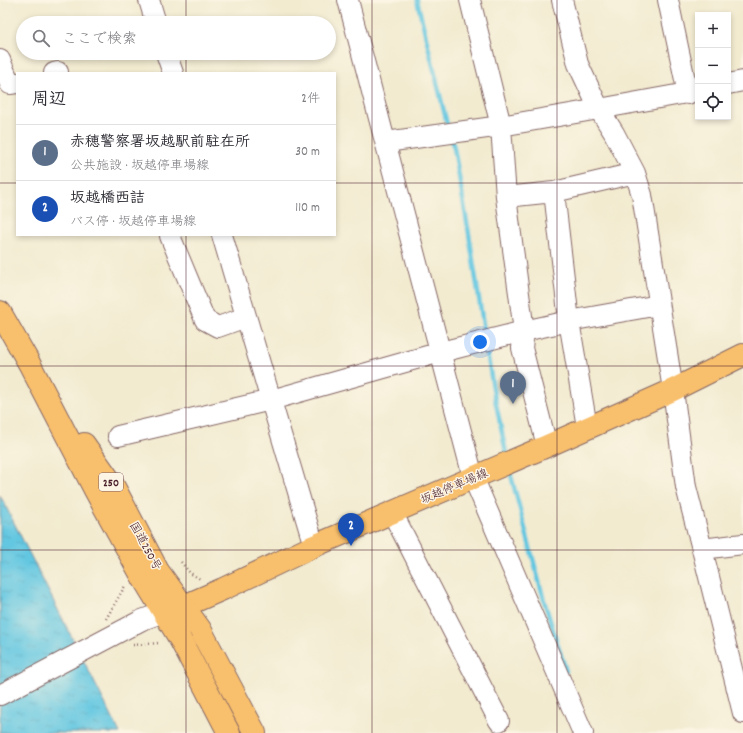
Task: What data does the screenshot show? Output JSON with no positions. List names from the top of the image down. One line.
{"streets":{"main road":["250","坂越停車場線","国道250号"]},"crossings":[["坂越停車場線","国道250号"]],"page":{"map_buttons":["+","−"],"search":"ここで検索","heading":["周辺","2件"],"list":[{"mark":"1","name":"赤穂警察署坂越駅前駐在所","note":"公共施設 · 坂越停車場線","value":"30 m"},{"mark":"2","name":"坂越橋西詰","note":"バス停 · 坂越停車場線","value":"110 m"}],"pins":["1","2"]}}
